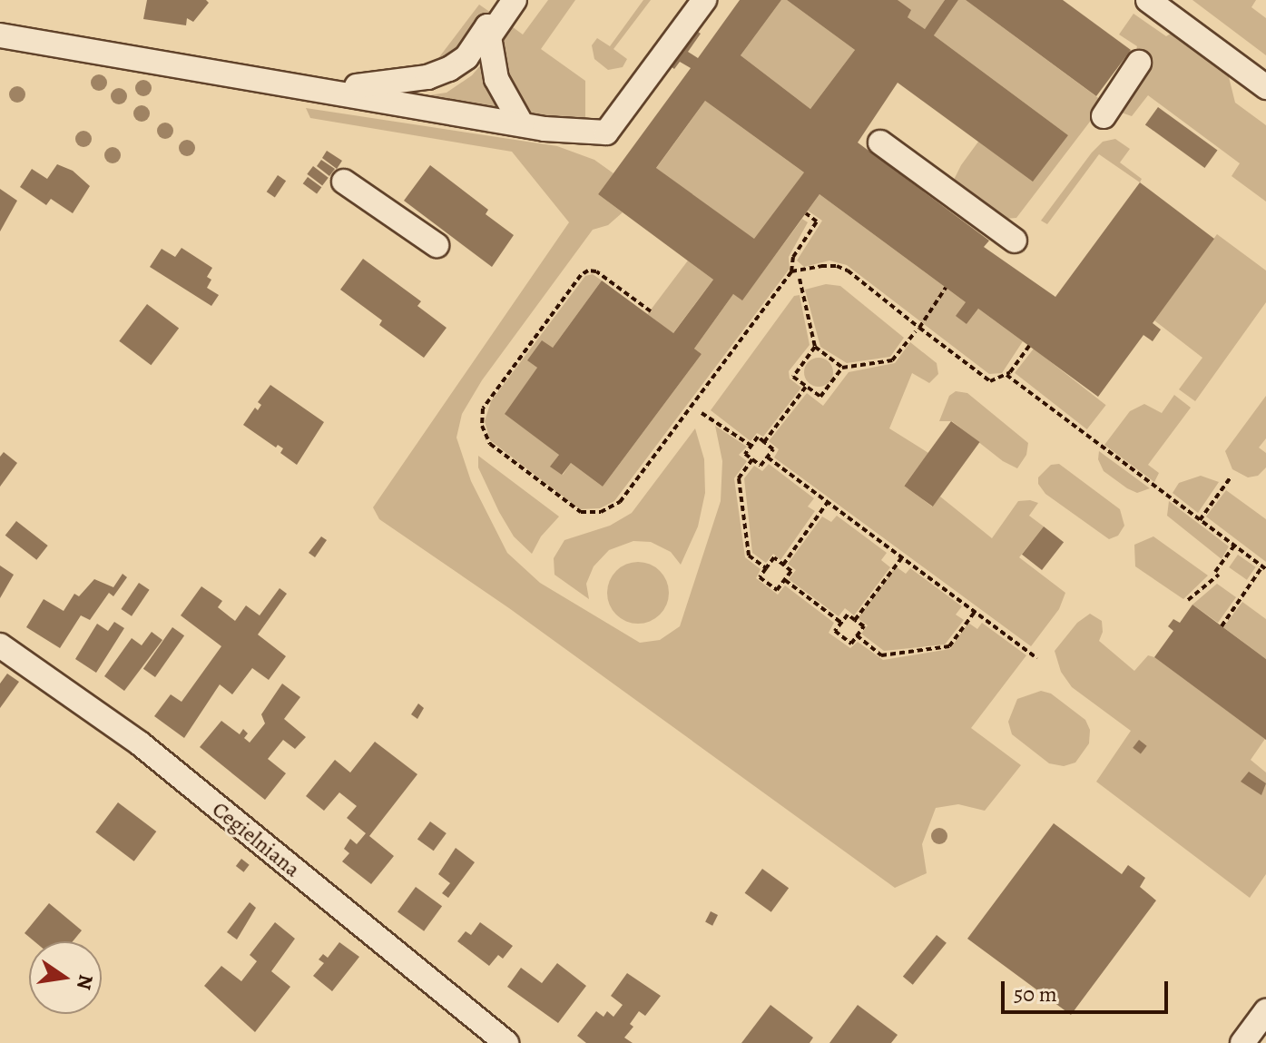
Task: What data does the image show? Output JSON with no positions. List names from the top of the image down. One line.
{"streets":{"street":["Cegielniana"]},"scale_bar":"50 m","north":"right"}
